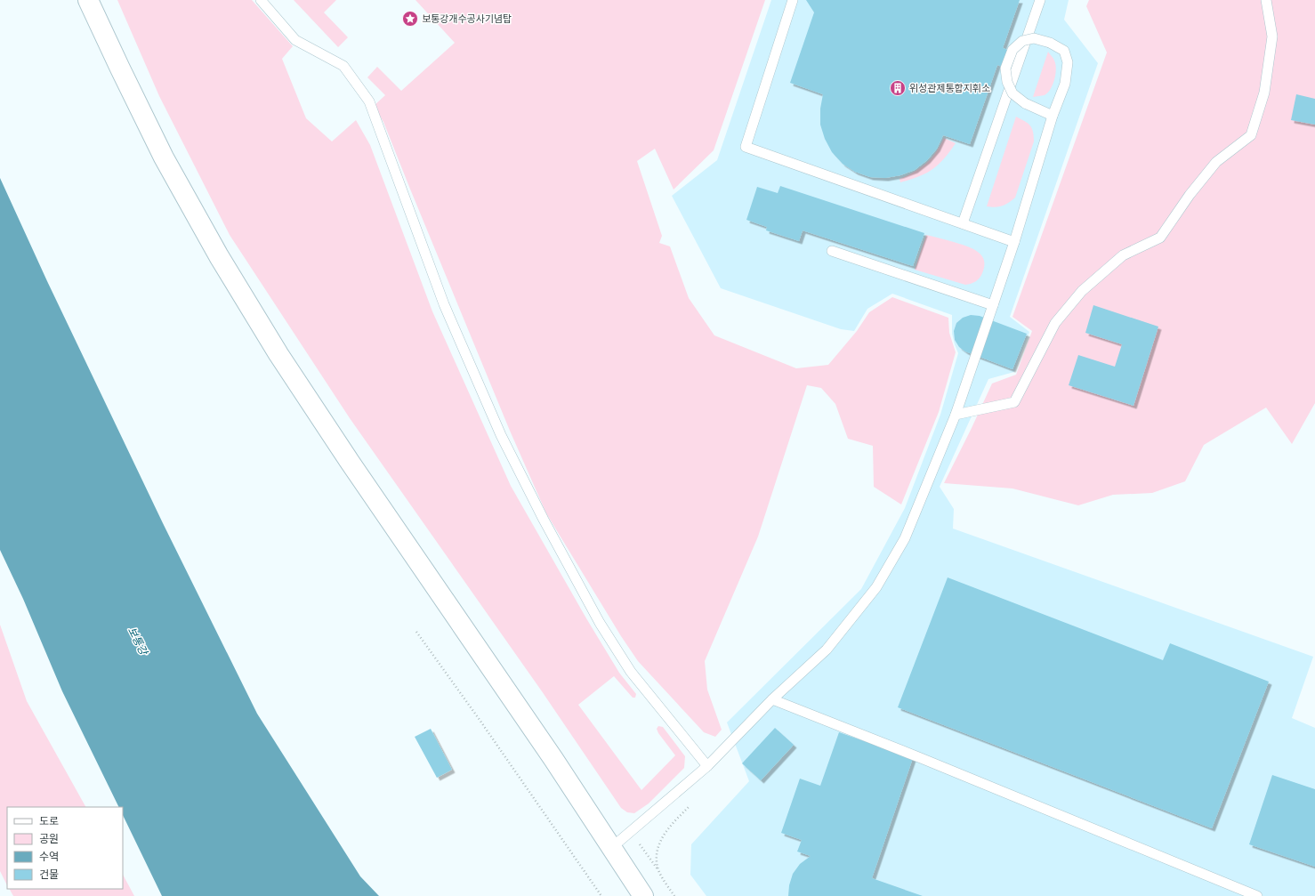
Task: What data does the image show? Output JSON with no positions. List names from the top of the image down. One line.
{"water":["보통강"],"places":{"place":["보통강개수공사기념탑"],"building":["위성관제통합지휘소"]},"legend":["도로","공원","수역","건물"]}
